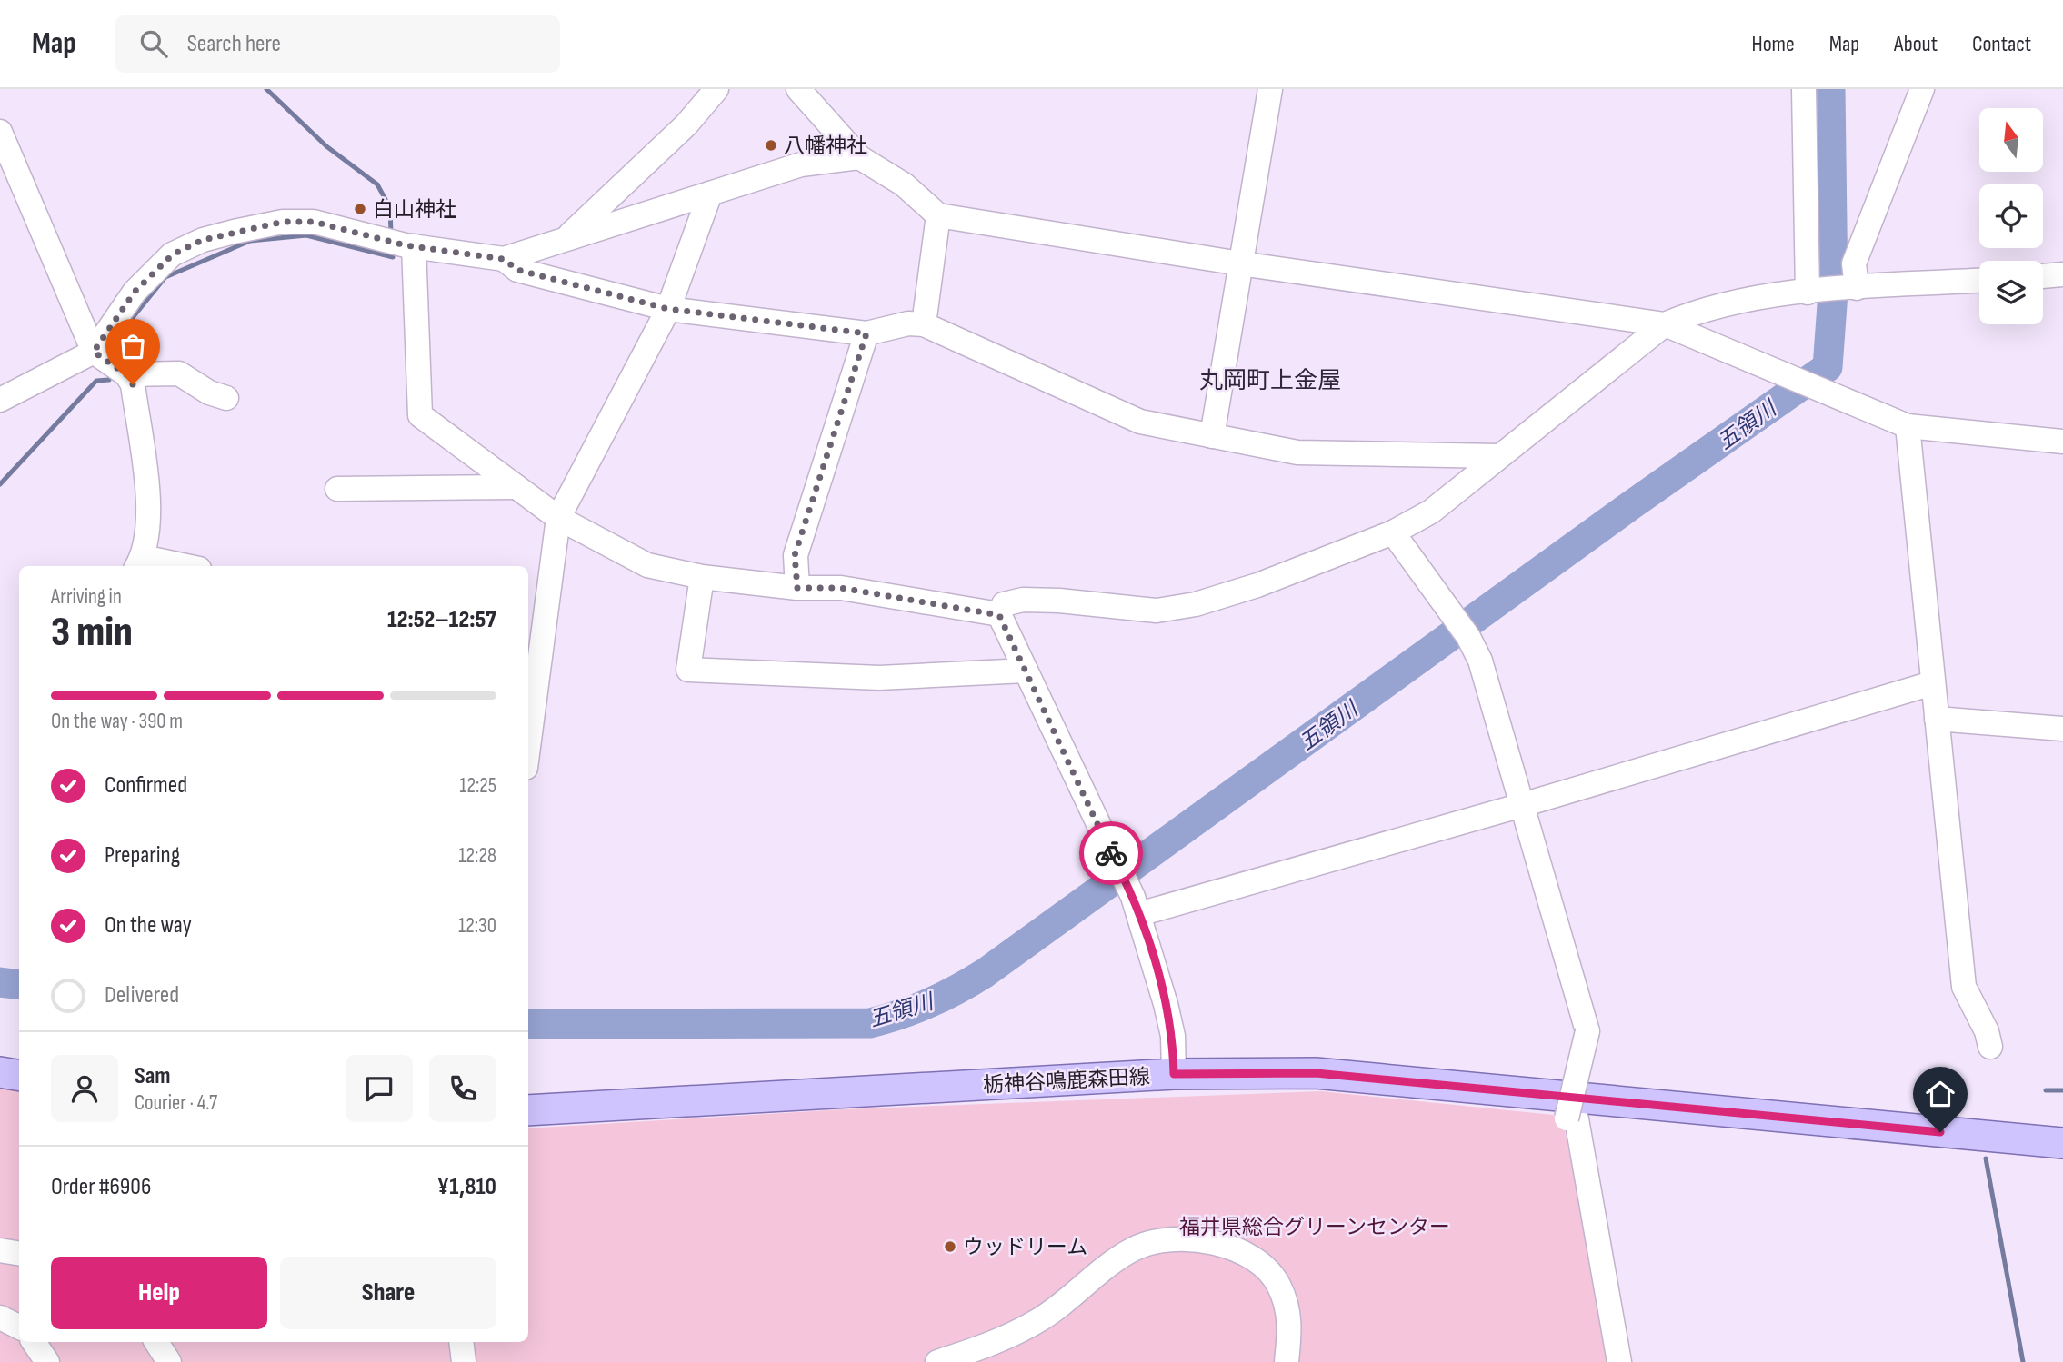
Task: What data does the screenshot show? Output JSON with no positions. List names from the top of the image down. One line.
{"streets":{"main road":["栃神谷鳴鹿森田線"]},"districts":["丸岡町上金屋"],"water":["五領川"],"parks":["福井県総合グリーンセンター"],"places":["八幡神社","白山神社","ウッドリーム"],"north":"top","page":{"header":"Map","search":"Search here","nav":["Home","Map","About","Contact"],"heading":["3 min","Arriving in","12:52–12:57"],"panel":["Sam","Courier · 4.7","Order #6906","¥1,810"],"bar":"On the way · 390 m","list":[["Confirmed","12:25"],["Preparing","12:28"],["On the way","12:30"],"Delivered"],"buttons":["Help","Share"]}}
